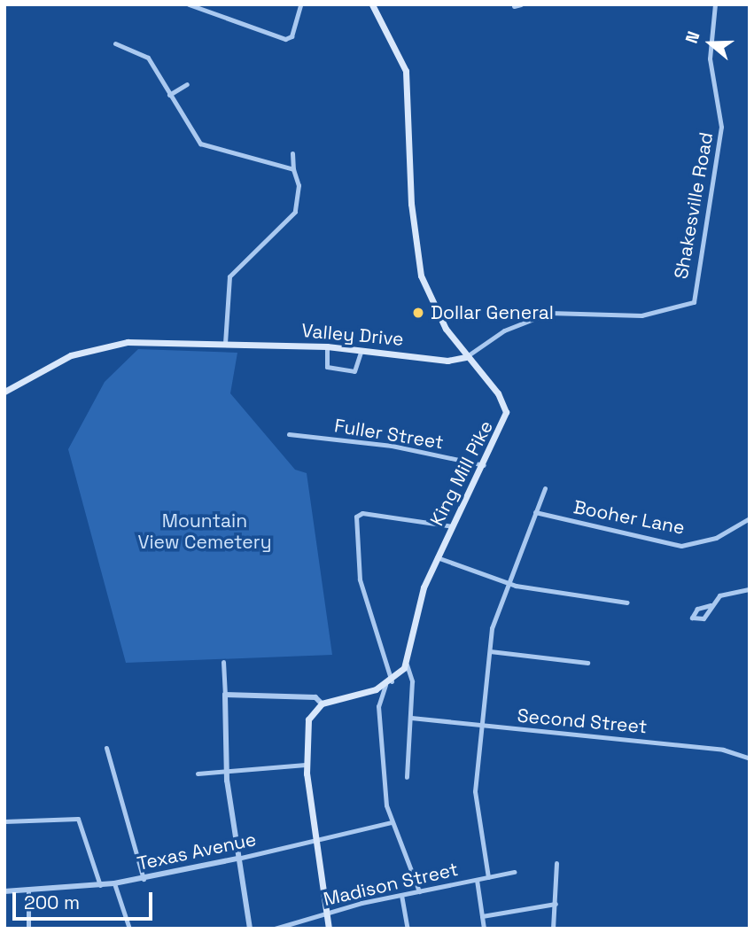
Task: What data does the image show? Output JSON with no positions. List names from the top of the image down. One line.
{"streets":{"main road":["Valley Drive","King Mill Pike"],"street":["Shakesville Road","Fuller Street","Booher Lane","Second Street","Texas Avenue","Madison Street"]},"crossings":[["Shakesville Road","Valley Drive"],["Shakesville Road","King Mill Pike"],["Valley Drive","King Mill Pike"],["Fuller Street","King Mill Pike"]],"parks":["Mountain View Cemetery"],"places":["Dollar General"],"scale_bar":"200 m","north":"left"}
